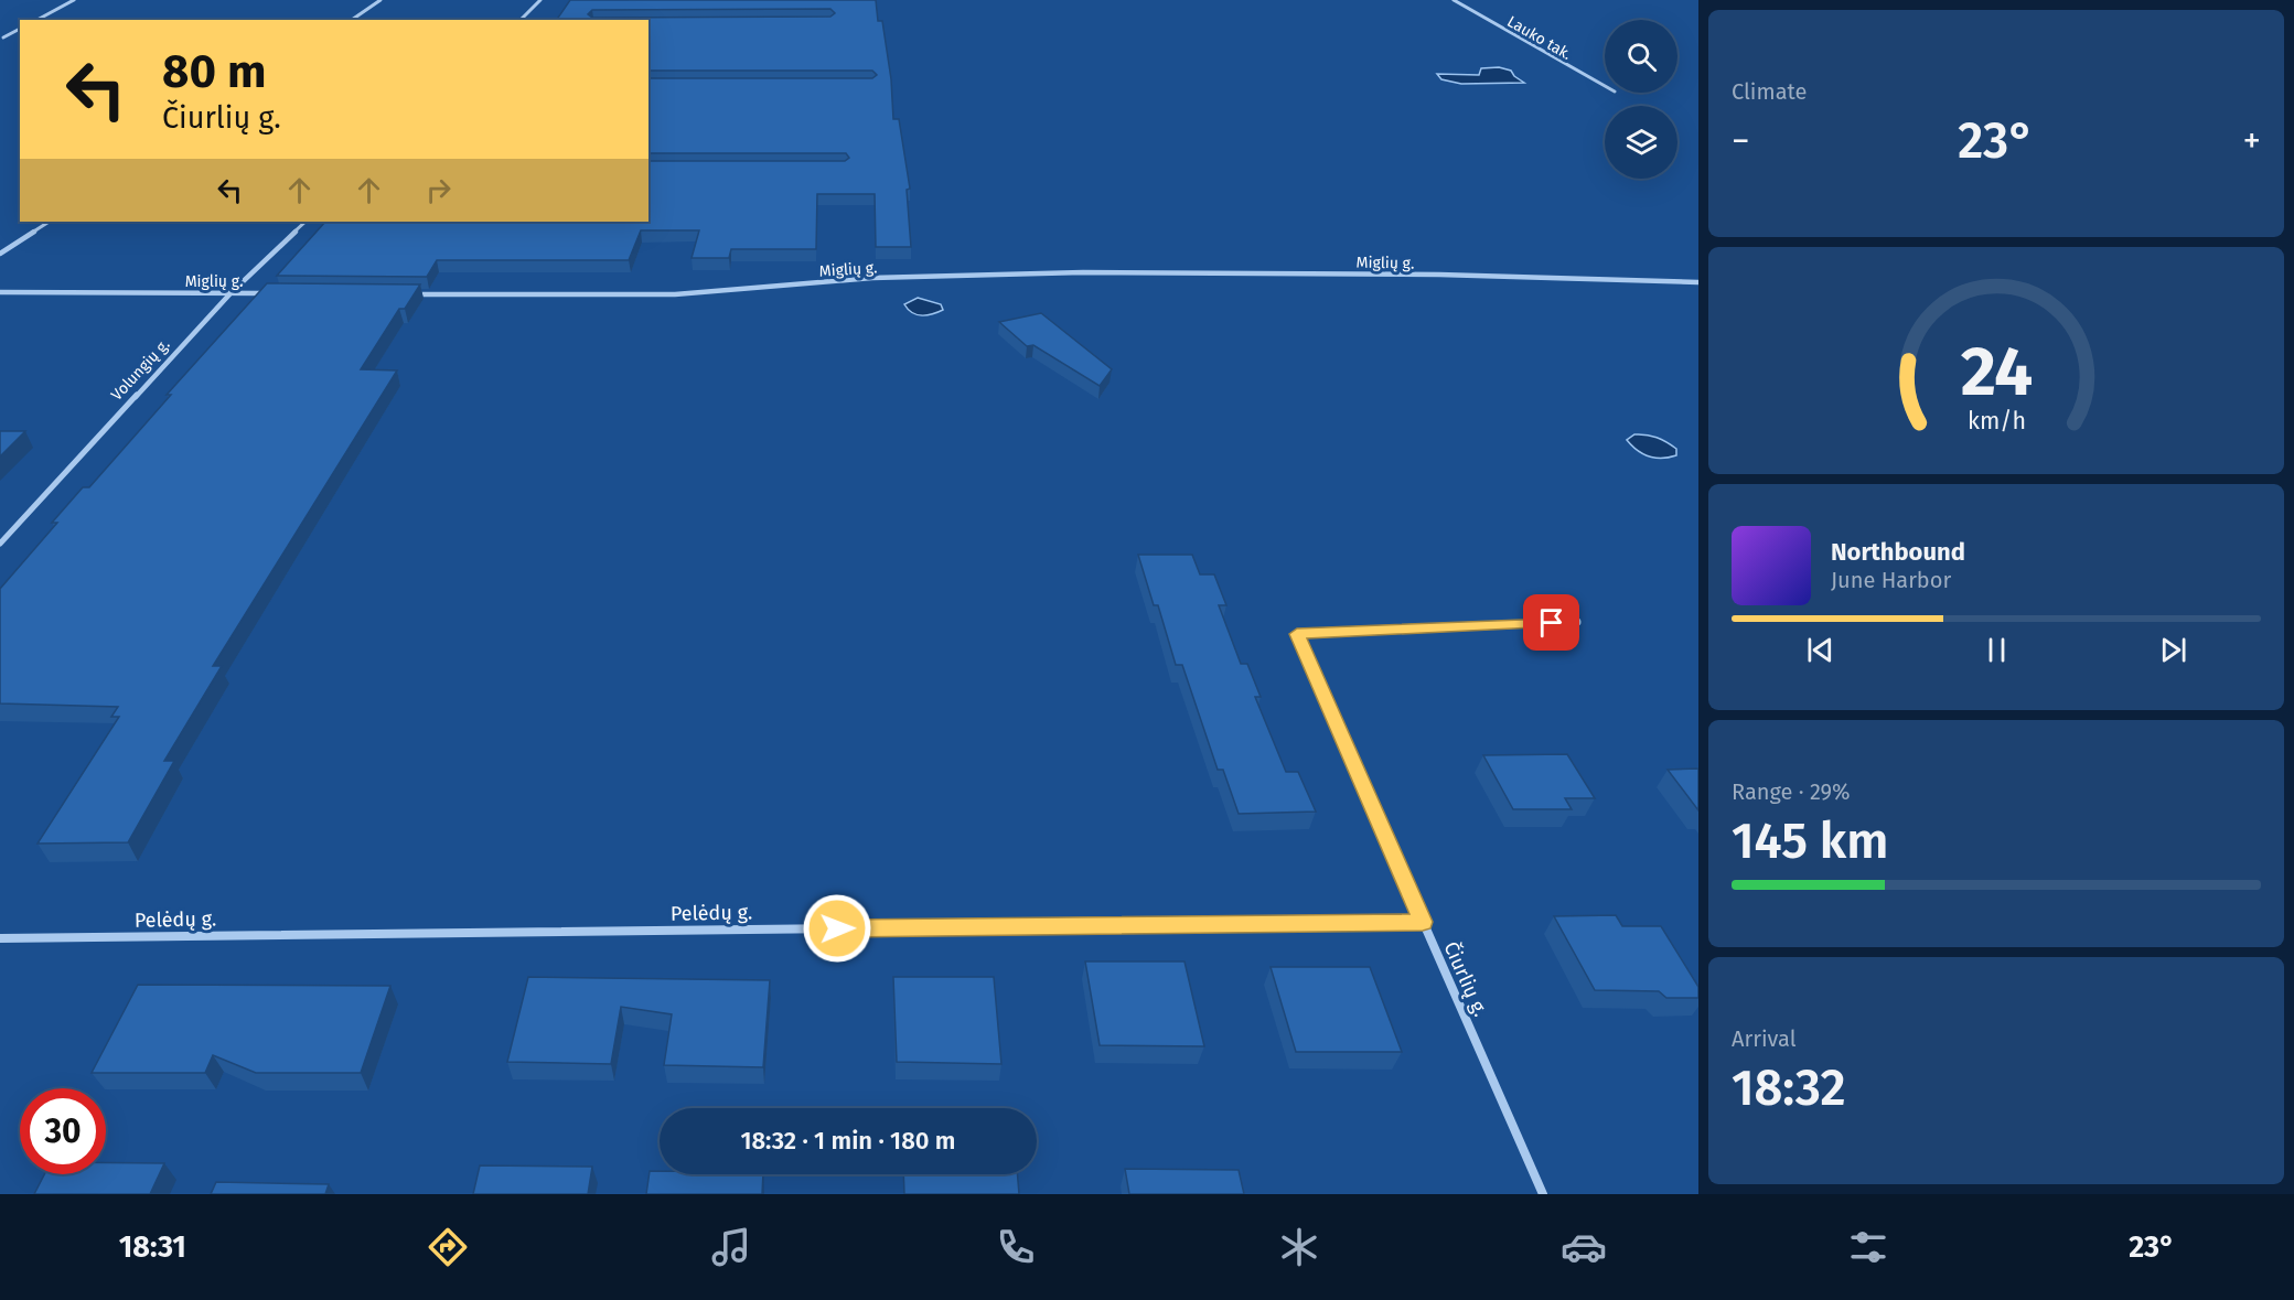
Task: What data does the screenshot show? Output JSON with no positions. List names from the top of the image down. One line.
{"streets":{"street":["Lauko tak.","Miglių g.","Volungių g.","Pelėdų g.","Čiurlių g."]},"crossings":[["Miglių g.","Volungių g."],["Pelėdų g.","Čiurlių g."]],"page":{"tile":["Climate",["Range · 29%","145 km"],["Arrival","18:32"]],"turn":["80 m","Čiurlių g."],"heat":["−","23°","+"],"song":["Northbound","June Harbor"],"limit":"30","trip":"18:32 · 1 min · 180 m","tabs":["18:31","23°"],"gauge":["24","km/h"]}}
